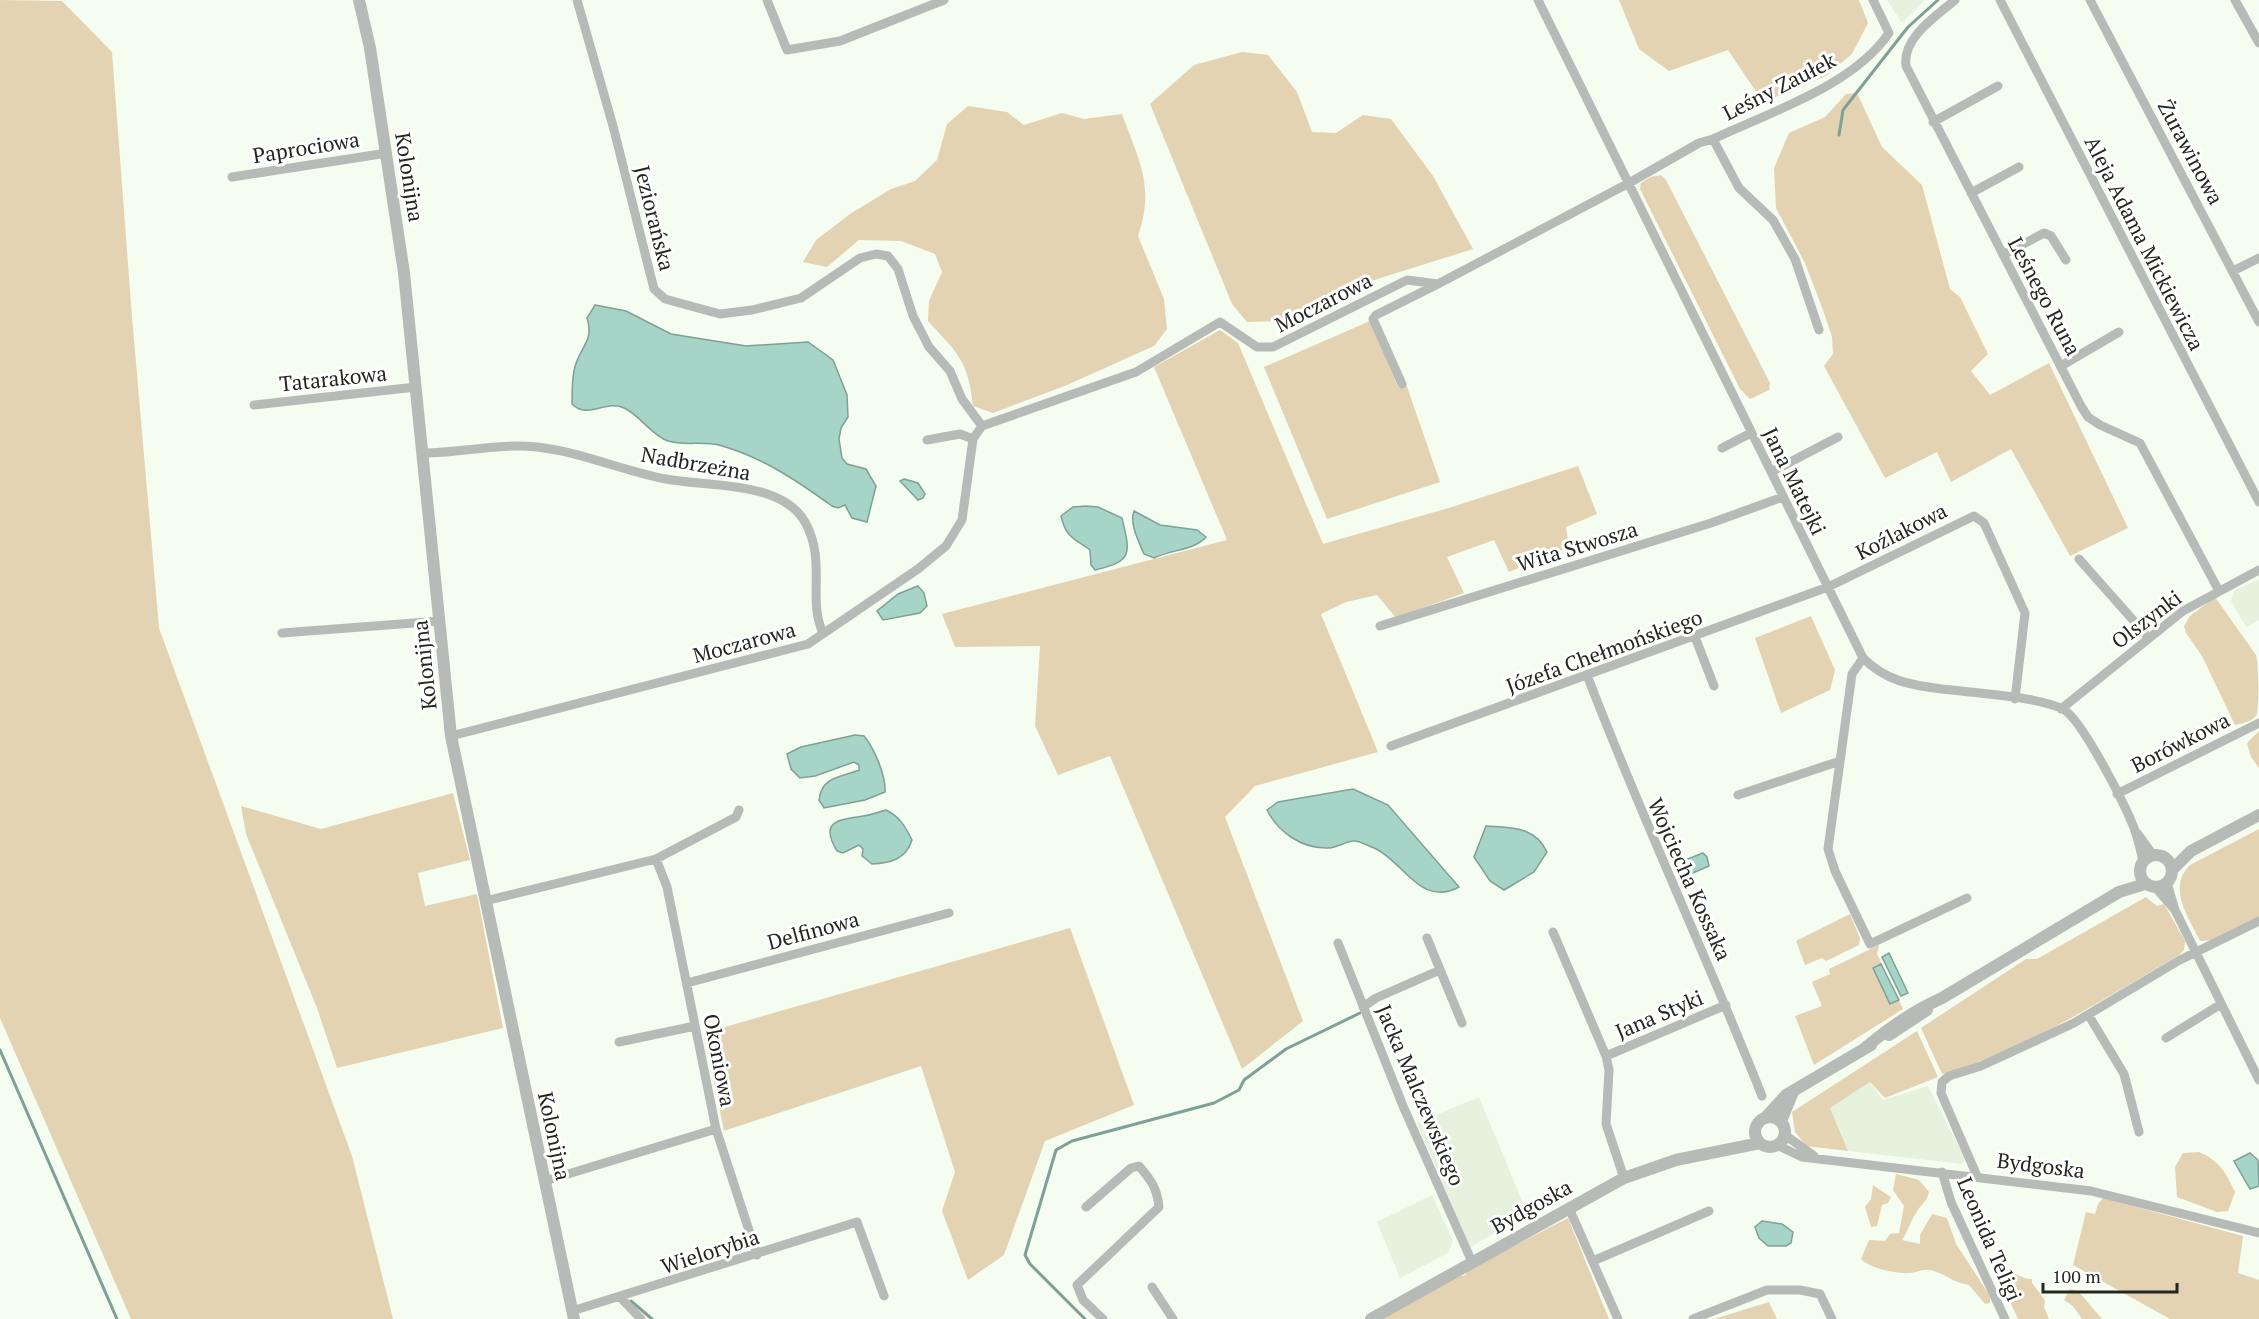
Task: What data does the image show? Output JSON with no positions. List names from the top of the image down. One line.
{"streets":{"street":["Leśny Zaułek","Paprociowa","Żurawinowa","Kolonijna","Jeziorańska","Aleja Adama Mickiewicza","Leśnego Runa","Moczarowa","Tatarakowa","Nadbrzeżna","Jana Matejki","Koźlakowa","Wita Stwosza","Olszynki","Józefa Chełmońskiego","Borówkowa","Wojciecha Kossaka","Delfinowa","Jana Styki","Okoniowa","Jacka Malczewskiego","Bydgoska","Leonida Teligi","Wielorybia"]},"crossings":[["Paprociowa","Kolonijna"],["Kolonijna","Moczarowa"],["Kolonijna","Tatarakowa"],["Kolonijna","Nadbrzeżna"],["Kolonijna","Okoniowa"],["Kolonijna","Wielorybia"],["Jeziorańska","Moczarowa"],["Leśnego Runa","Olszynki"],["Moczarowa","Nadbrzeżna"],["Jana Matejki","Koźlakowa"],["Jana Matejki","Wita Stwosza"],["Jana Matejki","Olszynki"],["Jana Matejki","Józefa Chełmońskiego"],["Jana Matejki","Borówkowa"],["Koźlakowa","Józefa Chełmońskiego"],["Józefa Chełmońskiego","Wojciecha Kossaka"],["Wojciecha Kossaka","Jana Styki"],["Delfinowa","Okoniowa"],["Jacka Malczewskiego","Bydgoska"],["Bydgoska","Leonida Teligi"]],"scale_bar":"100 m"}
